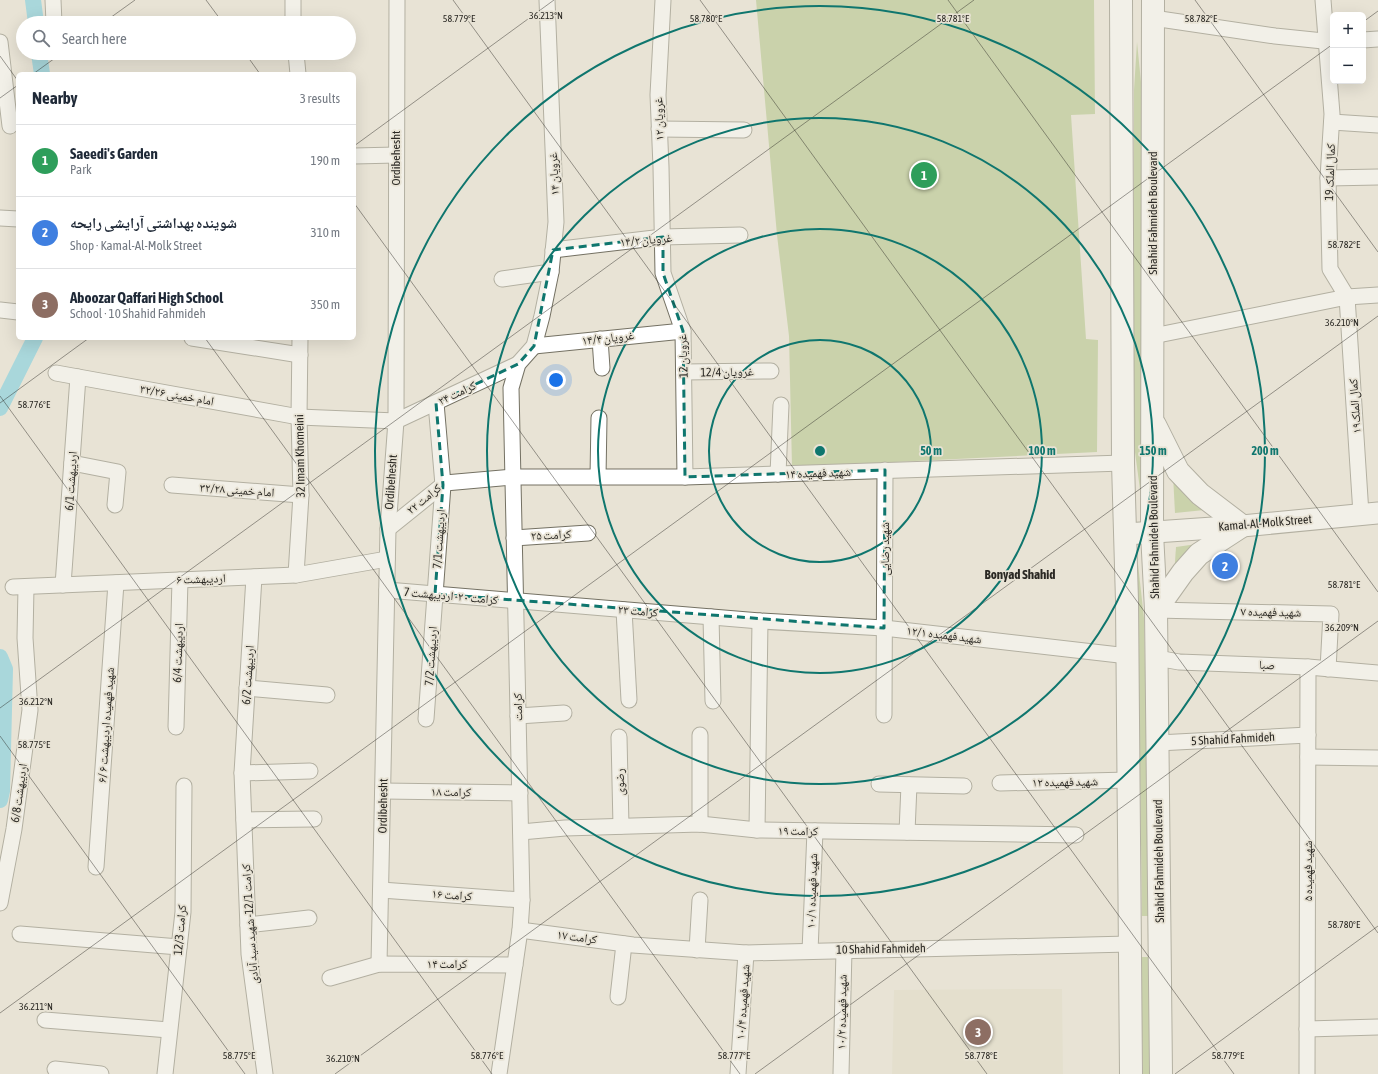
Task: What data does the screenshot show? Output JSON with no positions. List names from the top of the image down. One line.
{"streets":{"main road":["Shahid Fahmideh Boulevard","Kamal-Al-Molk Street"],"street":["غرویان ۱۲","Ordibehesht","کمال الملک 19","غرویان ۱۴","غرویان ۱۴/۲","غرویان ۱۴/۴","غرویان 12","غرویان 12/4","کرامت ۲۴","امام خمینی ۳۲/۲۶","کمال الملک۱۹","32 Imam Khomeini","شهید فهمیده ۱۴","اردیبهشت 6/1","امام خمینی ۳۲/۲۸","کرامت ۲۲","کرامت ۲۵","اردیبهشت 7/1","شهید رضایی","اردیبهشت ۶","کرامت ۲۰- اردیبهشت 7","کرامت ۲۳","شهید فهمیده ۷","شهید فهمیده ۱۲/۱","اردیبهشت 6/4","اردیبهشت 7/2","صبا","اردیبهشت 6/2","کرامت","شهید فهمیده اردیبهشت ۶ /۶","5 Shahid Fahmideh","رضوی","شهید فهمیده ۱۲","کرامت ۱۸","اردیبهشت 6/8","کرامت ۱۹","شهید فهمیده ۵","شهید فهمیده ۱۰/۱","کرامت ۱۶","کرامت 12/1- شهید سید آبادی","کرامت 12/3","کرامت ۱۷","10 Shahid Fahmideh","کرامت ۱۴","شهید فهمیده ۱۰/۴","شهید فهمیده ۱۰/۲"]},"crossings":[["غرویان ۱۲","غرویان ۱۴/۲"],["غرویان ۱۲","غرویان 12"],["Ordibehesht","کرامت ۲۴"],["Ordibehesht","امام خمینی ۳۲/۲۶"],["Ordibehesht","کرامت ۲۲"],["Ordibehesht","اردیبهشت ۶"],["Ordibehesht","کرامت ۲۰- اردیبهشت 7"],["Ordibehesht","کرامت ۱۸"],["Ordibehesht","کرامت ۱۶"],["Ordibehesht","کرامت ۱۴"],["کمال الملک 19","کمال الملک۱۹"],["غرویان ۱۴","غرویان ۱۴/۲"],["غرویان ۱۴","غرویان ۱۴/۴"],["غرویان ۱۴","کرامت"],["Shahid Fahmideh Boulevard","Kamal-Al-Molk Street"],["Shahid Fahmideh Boulevard","شهید فهمیده ۷"],["Shahid Fahmideh Boulevard","صبا"],["Shahid Fahmideh Boulevard","5 Shahid Fahmideh"],["غرویان ۱۴/۲","غرویان 12"],["غرویان ۱۴/۴","غرویان 12"],["غرویان ۱۴/۴","کرامت"],["غرویان 12","غرویان 12/4"],["غرویان 12","شهید فهمیده ۱۴"],["کرامت ۲۴","امام خمینی ۳۲/۲۶"],["کرامت ۲۴","اردیبهشت 7/1"],["کرامت ۲۴","کرامت"],["امام خمینی ۳۲/۲۶","32 Imam Khomeini"],["امام خمینی ۳۲/۲۶","اردیبهشت 6/1"],["کمال الملک۱۹","Kamal-Al-Molk Street"],["32 Imam Khomeini","امام خمینی ۳۲/۲۸"],["32 Imam Khomeini","اردیبهشت ۶"],["شهید فهمیده ۱۴","کرامت ۲۲"],["شهید فهمیده ۱۴","شهید رضایی"],["شهید فهمیده ۱۴","کرامت"],["اردیبهشت 6/1","اردیبهشت ۶"],["کرامت ۲۲","اردیبهشت 7/1"],["کرامت ۲۲","کرامت"],["کرامت ۲۵","کرامت"],["اردیبهشت 7/1","کرامت ۲۰- اردیبهشت 7"],["اردیبهشت 7/1","اردیبهشت 7/2"],["شهید رضایی","شهید فهمیده ۱۲/۱"],["اردیبهشت ۶","اردیبهشت 6/4"],["اردیبهشت ۶","اردیبهشت 6/2"],["اردیبهشت ۶","شهید فهمیده اردیبهشت ۶ /۶"],["اردیبهشت ۶","اردیبهشت 6/8"],["کرامت ۲۰- اردیبهشت 7","کرامت ۲۳"],["کرامت ۲۰- اردیبهشت 7","اردیبهشت 7/2"],["کرامت ۲۰- اردیبهشت 7","کرامت"],["کرامت ۲۳","شهید فهمیده ۱۲/۱"],["کرامت ۲۳","کرامت"],["شهید فهمیده ۷","صبا"],["صبا","شهید فهمیده ۵"],["اردیبهشت 6/2","کرامت 12/1- شهید سید آبادی"],["کرامت","کرامت ۱۸"],["کرامت","کرامت ۱۹"],["کرامت","کرامت ۱۶"],["کرامت","کرامت ۱۷"],["کرامت","کرامت ۱۴"],["5 Shahid Fahmideh","شهید فهمیده ۵"],["رضوی","کرامت ۱۹"],["کرامت ۱۹","شهید فهمیده ۱۰/۱"],["شهید فهمیده ۱۰/۱","10 Shahid Fahmideh"],["کرامت ۱۷","10 Shahid Fahmideh"],["10 Shahid Fahmideh","شهید فهمیده ۱۰/۴"],["10 Shahid Fahmideh","شهید فهمیده ۱۰/۲"]],"districts":["Bonyad Shahid"],"page":{"map_buttons":["+","−"],"search":"Search here","heading":["Nearby","3 results"],"list":[{"mark":"1","name":"Saeedi's Garden","note":"Park","value":"190 m"},{"mark":"2","name":"شوینده بهداشتی آرایشی رایحه","note":"Shop · Kamal-Al-Molk Street","value":"310 m"},{"mark":"3","name":"Aboozar Qaffari High School","note":"School · 10 Shahid Fahmideh","value":"350 m"}],"pins":["1","2","3"]},"coordinates":["36.213°N","58.779°E","58.780°E","58.781°E","58.782°E","36.210°N","58.776°E","36.209°N","36.212°N","58.775°E","36.211°N","58.777°E","58.778°E"],"rings":["50 m","100 m","150 m","200 m"]}
